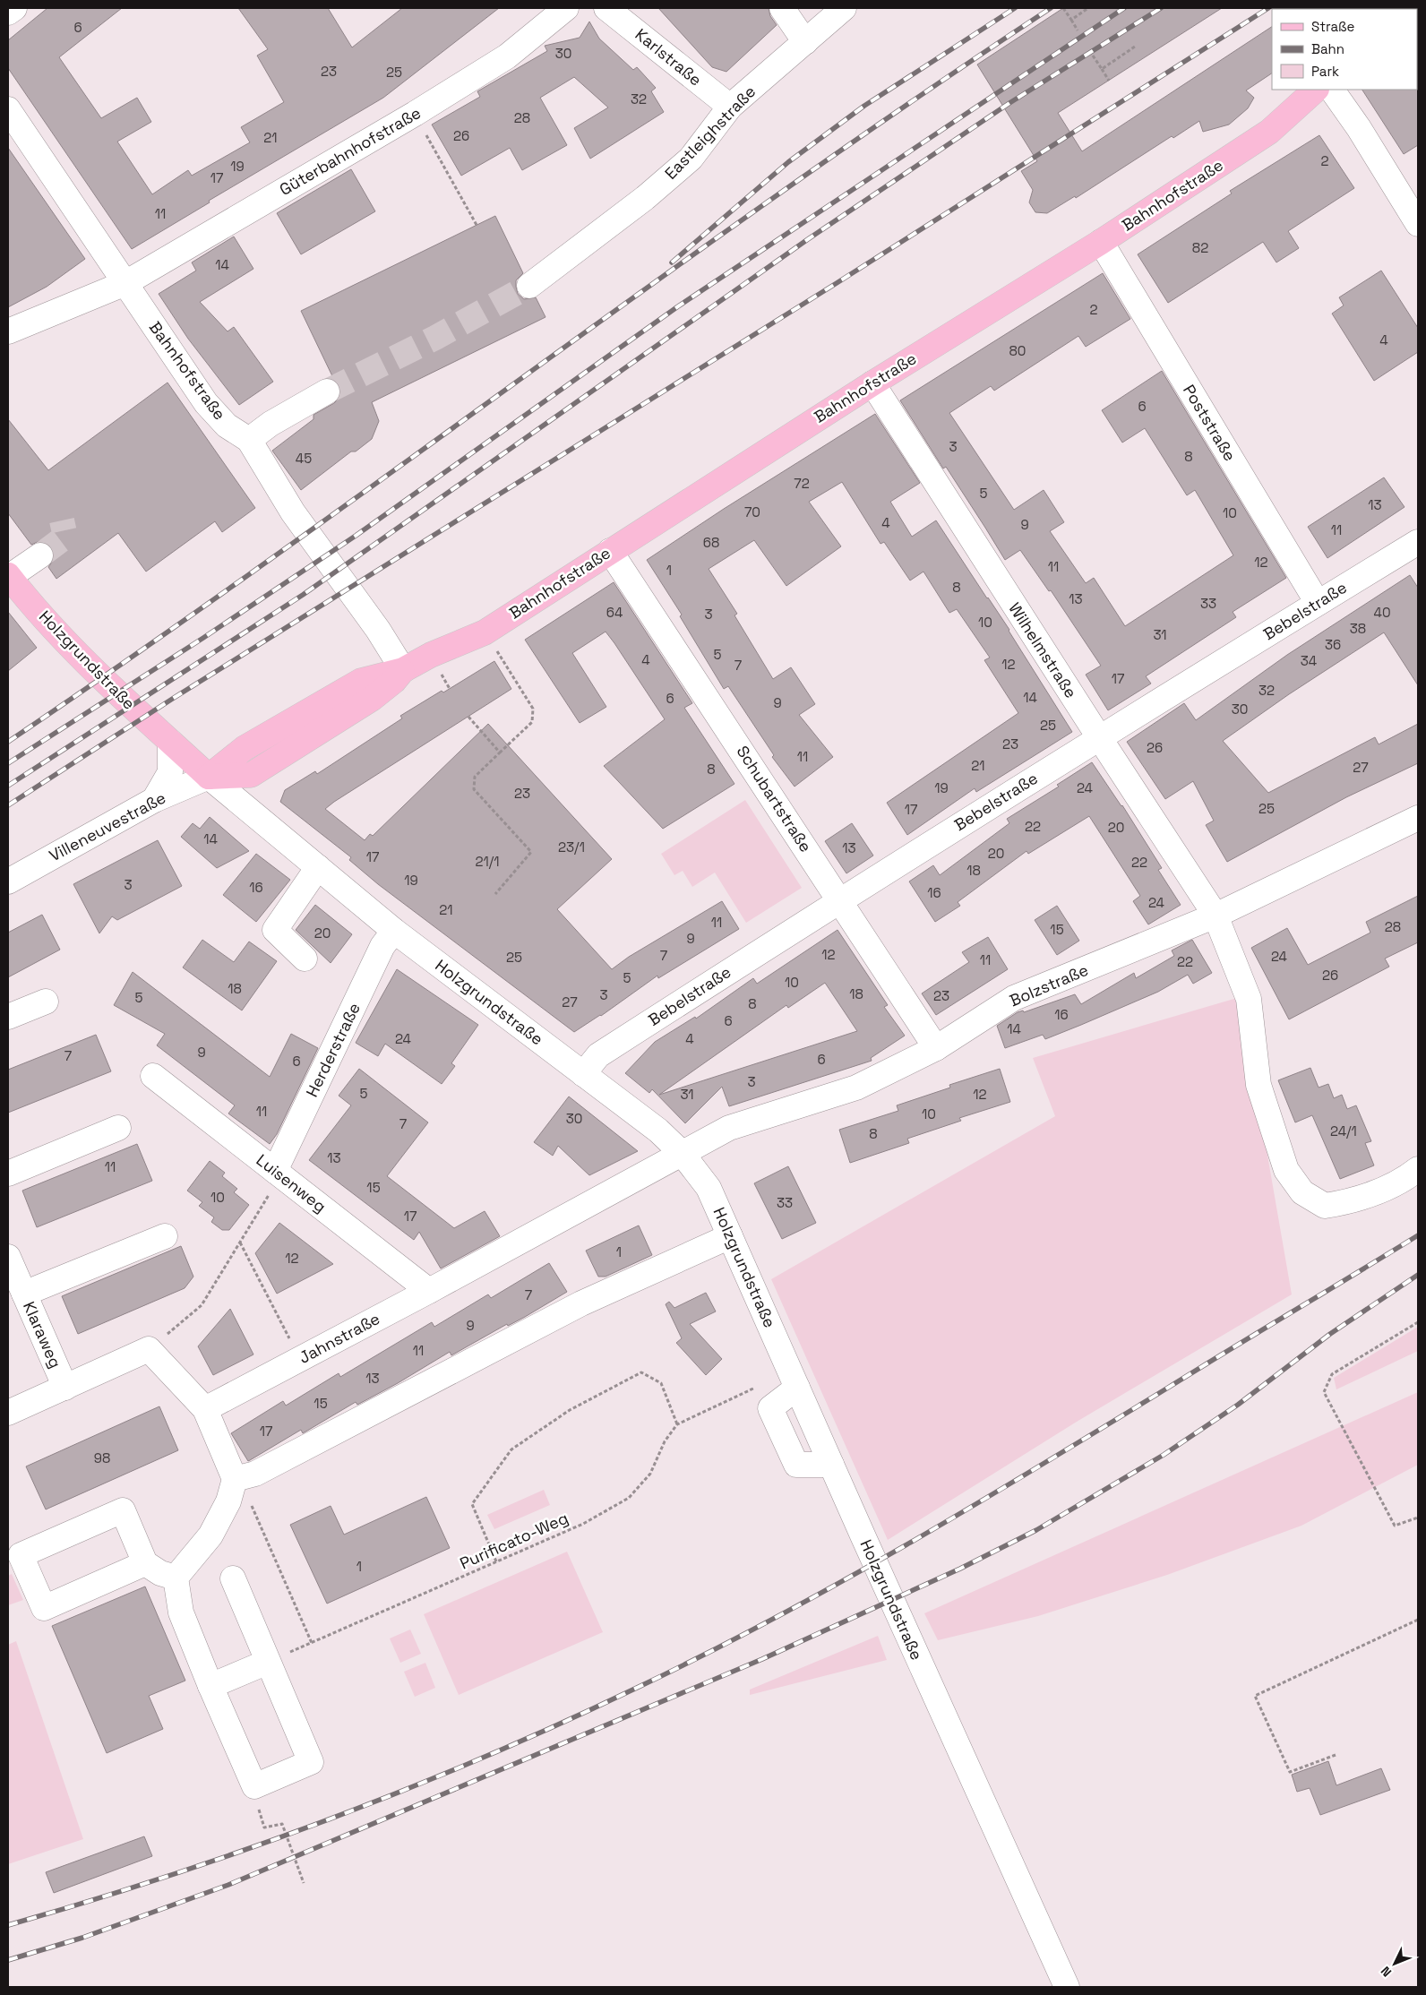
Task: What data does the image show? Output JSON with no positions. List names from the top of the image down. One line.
{"streets":{"main road":["Bahnhofstraße","Holzgrundstraße"],"street":["Karlstraße","Eastleighstraße","Güterbahnhofstraße","Poststraße","Bebelstraße","Wilhelmstraße","Schubartstraße","Villeneuvestraße","Bolzstraße","Herderstraße","Luisenweg","Klaraweg","Jahnstraße"],"path":["Purificato-Weg"]},"crossings":[["Karlstraße","Eastleighstraße"],["Güterbahnhofstraße","Bahnhofstraße"],["Bahnhofstraße","Poststraße"],["Bahnhofstraße","Wilhelmstraße"],["Bahnhofstraße","Holzgrundstraße"],["Bahnhofstraße","Schubartstraße"],["Bahnhofstraße","Villeneuvestraße"],["Poststraße","Bebelstraße"],["Bebelstraße","Wilhelmstraße"],["Bebelstraße","Holzgrundstraße"],["Bebelstraße","Schubartstraße"],["Wilhelmstraße","Bolzstraße"],["Holzgrundstraße","Villeneuvestraße"],["Holzgrundstraße","Bolzstraße"],["Holzgrundstraße","Herderstraße"],["Holzgrundstraße","Jahnstraße"],["Schubartstraße","Bolzstraße"],["Bolzstraße","Jahnstraße"],["Herderstraße","Luisenweg"],["Luisenweg","Jahnstraße"]],"house_numbers":["6","30","23","25","32","28","26","21","2","19","17","11","82","14","2","4","80","6","3","8","45","72","5","13","70","10","4","9","11","68","12","11","1","8","13","33","64","40","3","10","38","31","36","5","4","34","12","7","17","32","14","6","9","30","25","23","26","11","21","27","8","19","24","23","25","17","22","20","14","23/1","13","20","17","21/1","22","18","19","3","16","16","24","21","11","28","15","20","9","12","7","24","25","11","22","26","5","10","18","18","3","23","5","27","8","16","6","14","24","4","9","7","6","6","3","5","31","12","11","10","30","7","24/1","8","13","11","15","10","33","17","1","12","7","9","11","13","15","17","98","1"],"legend":["Straße","Bahn","Park"],"north":"bottom left"}
